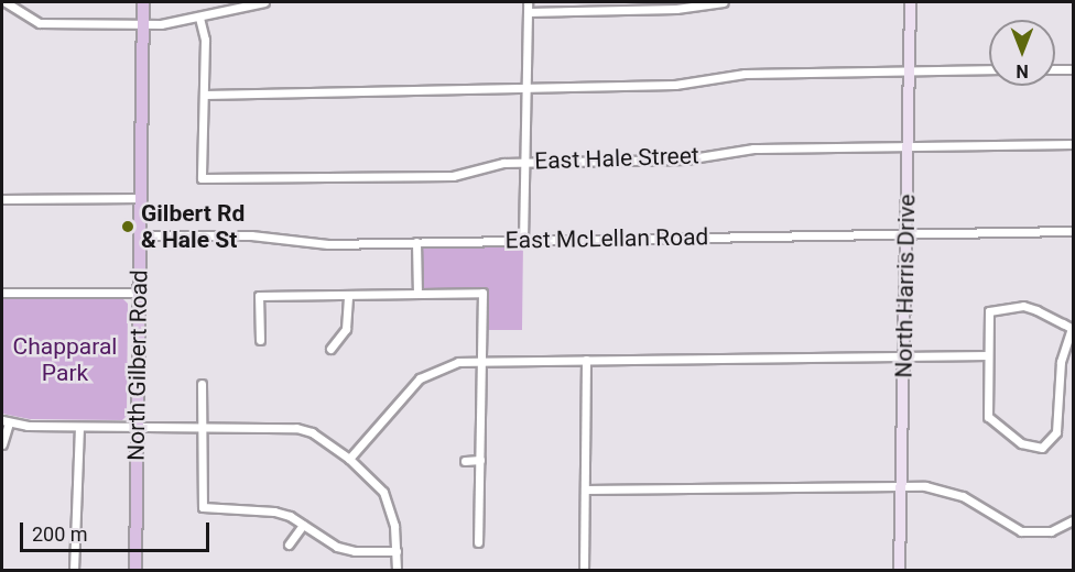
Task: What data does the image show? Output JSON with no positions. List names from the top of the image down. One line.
{"streets":{"main road":["North Gilbert Road"],"street":["East Hale Street","East McLellan Road","North Harris Drive"]},"crossings":[["East Hale Street","North Harris Drive"],["East McLellan Road","North Harris Drive"],["East McLellan Road","North Gilbert Road"]],"parks":["Chapparal Park"],"places":["Gilbert Rd & Hale St"],"scale_bar":"200 m","north":"bottom"}
